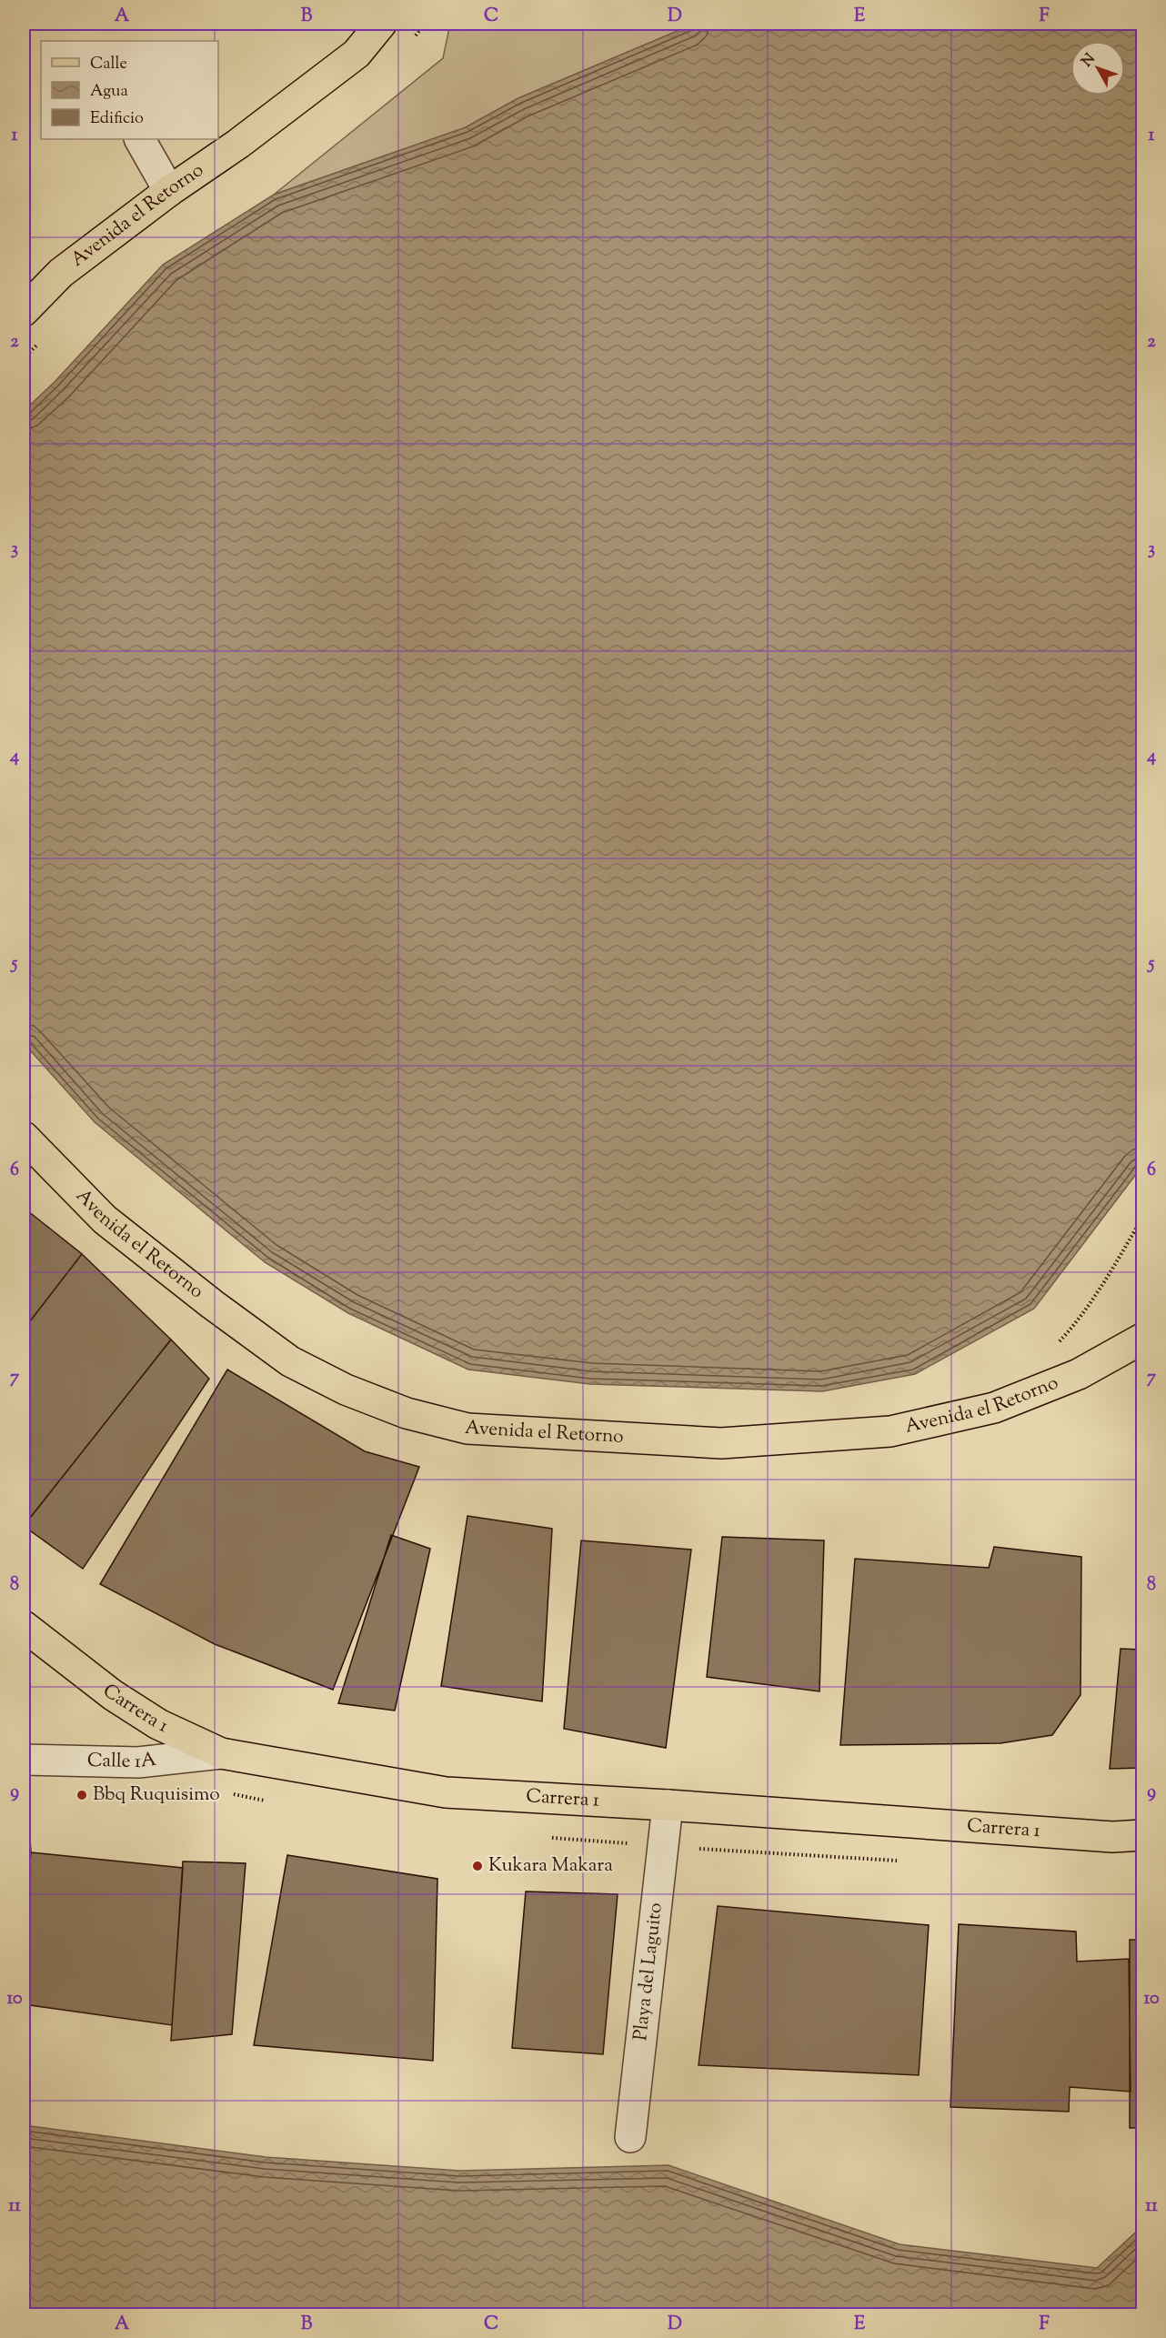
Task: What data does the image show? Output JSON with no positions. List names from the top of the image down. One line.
{"streets":{"main road":["Avenida el Retorno","Carrera 1"],"street":["Calle 1A","Playa del Laguito"]},"crossings":[["Carrera 1","Calle 1A"],["Carrera 1","Playa del Laguito"]],"places":["Bbq Ruquisimo","Kukara Makara"],"legend":["Calle","Agua","Edificio"],"north":"top left","grid":{"columns":["A","B","C","D","E","F"],"rows":["1","2","3","4","5","6","7","8","9","10","11"]}}
